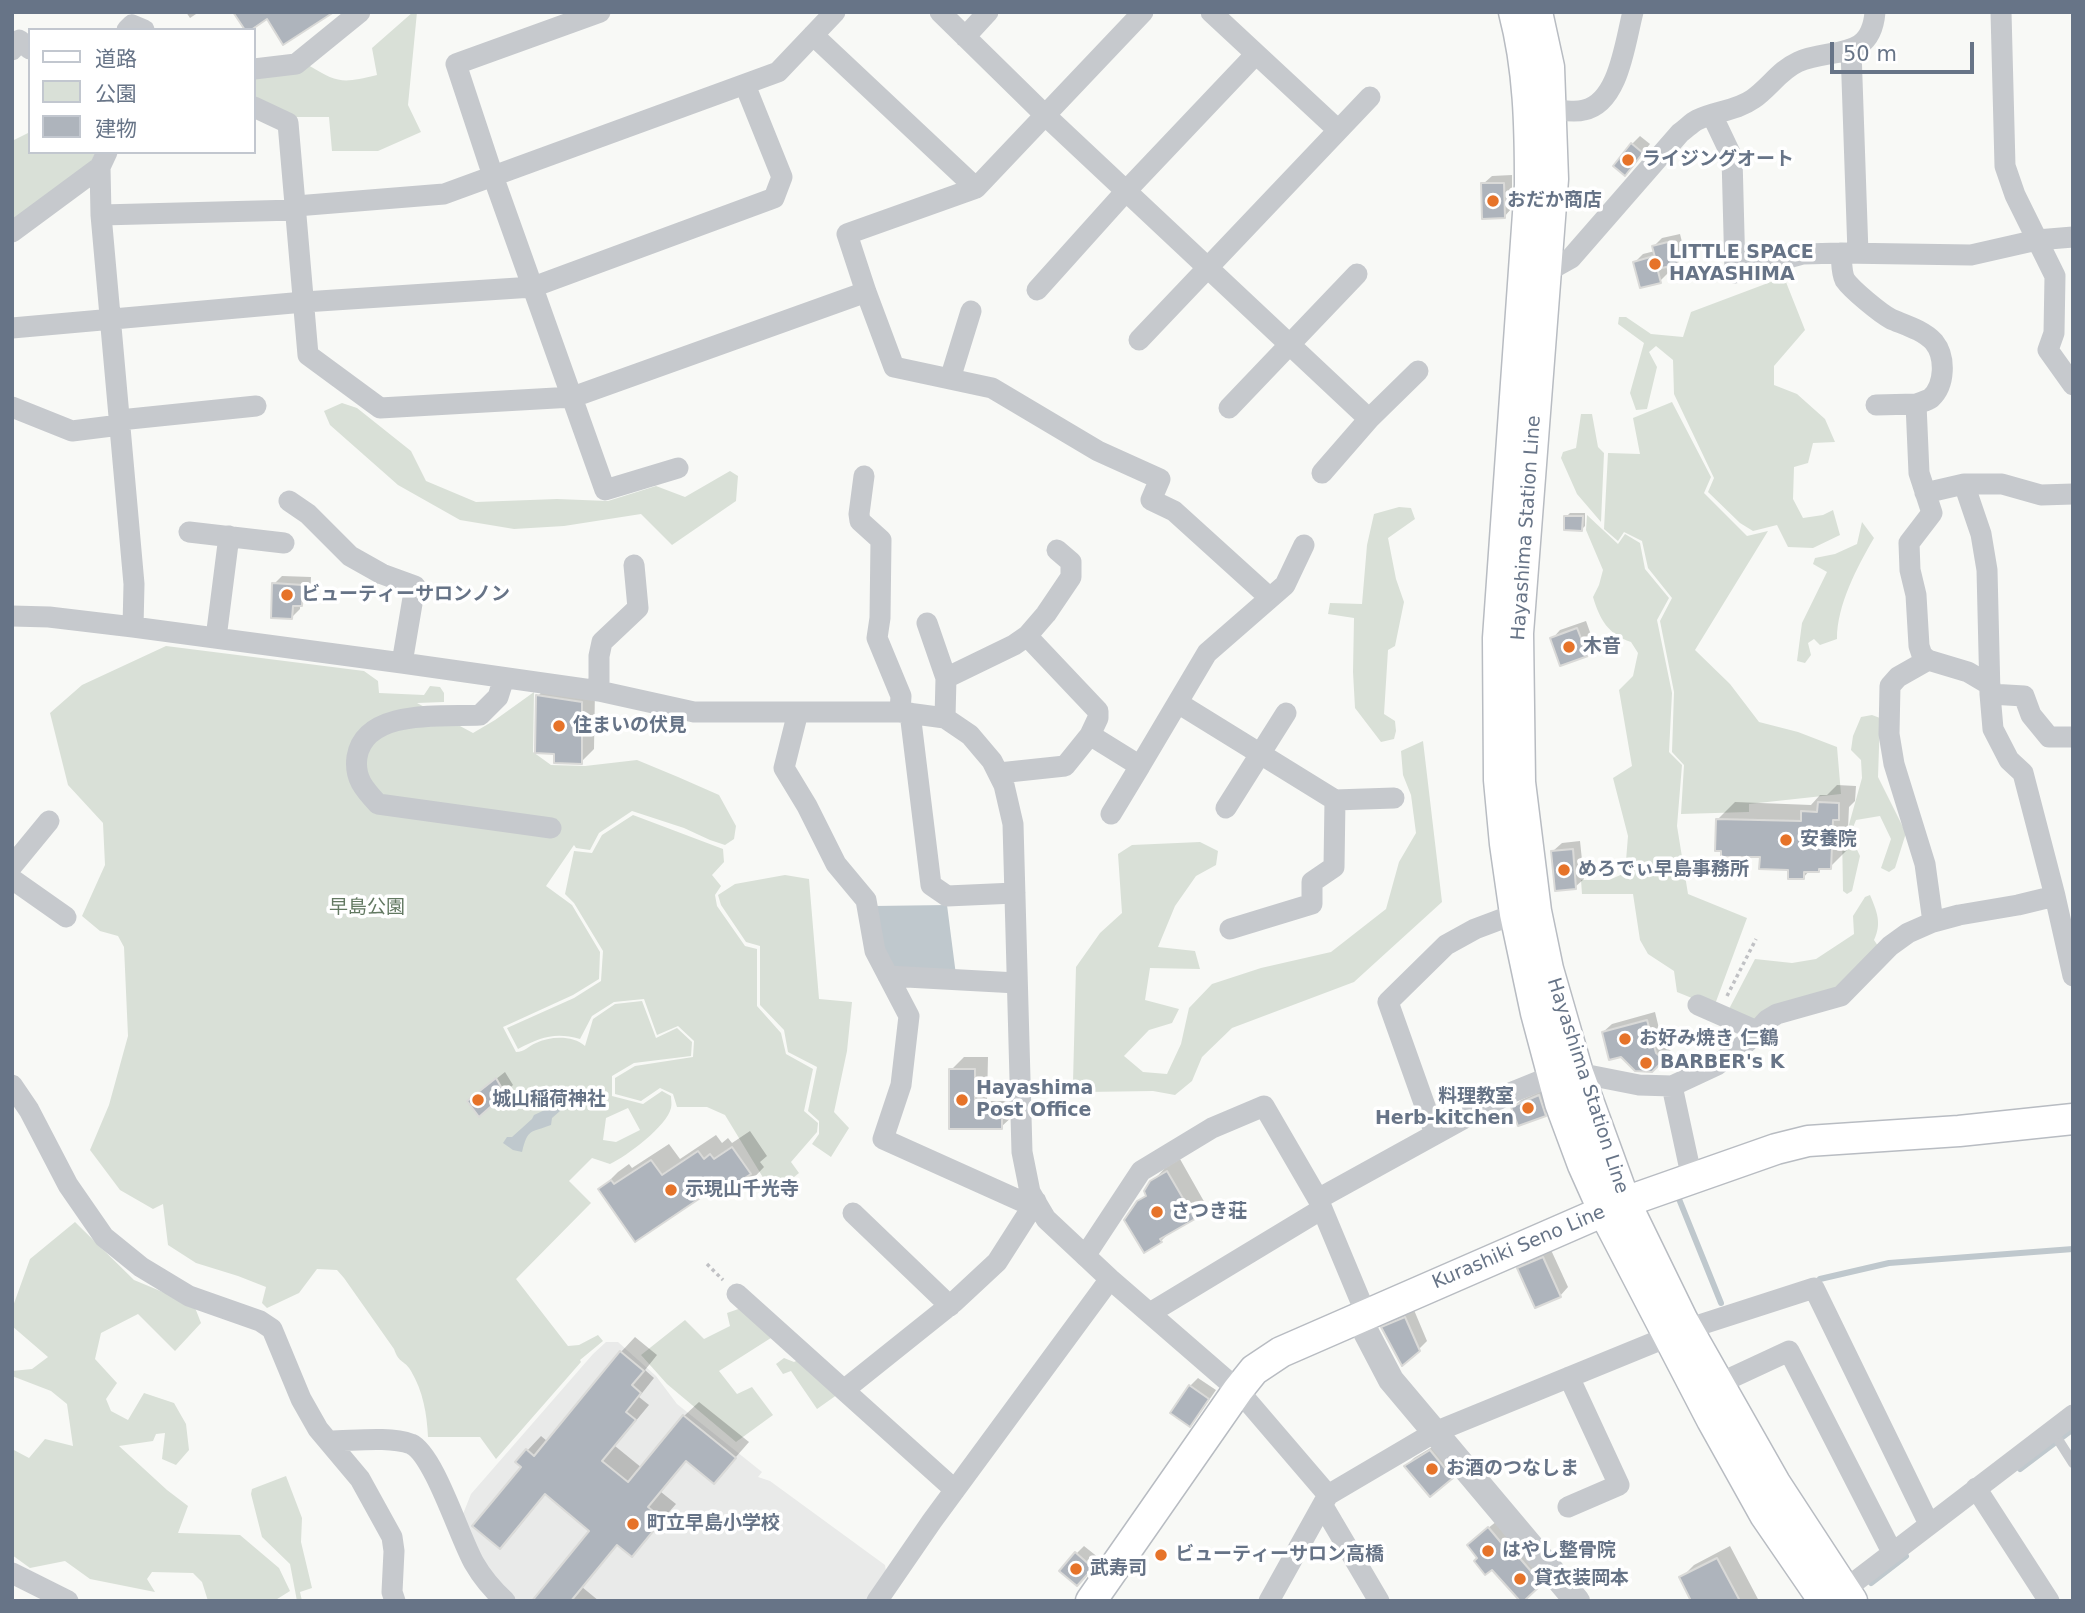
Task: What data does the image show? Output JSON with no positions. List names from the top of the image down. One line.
{"streets":{"main road":["Hayashima Station Line","Kurashiki Seno Line"]},"crossings":[["Hayashima Station Line","Kurashiki Seno Line"]],"parks":["早島公園"],"places":["ライジングオート","おだか商店","LITTLE SPACE HAYASHIMA","ビューティーサロンノン","木音","住まいの伏見","安養院","めろでぃ早島事務所","お好み焼き 仁鶴","BARBER's K","城山稲荷神社","Hayashima Post Office","料理教室 Herb-kitchen","示現山千光寺","さつき荘","お酒のつなしま","町立早島小学校","はやし整骨院","ビューティーサロン高橋","武寿司","貸衣装岡本"],"legend":["道路","公園","建物"],"scale_bar":"50 m"}
